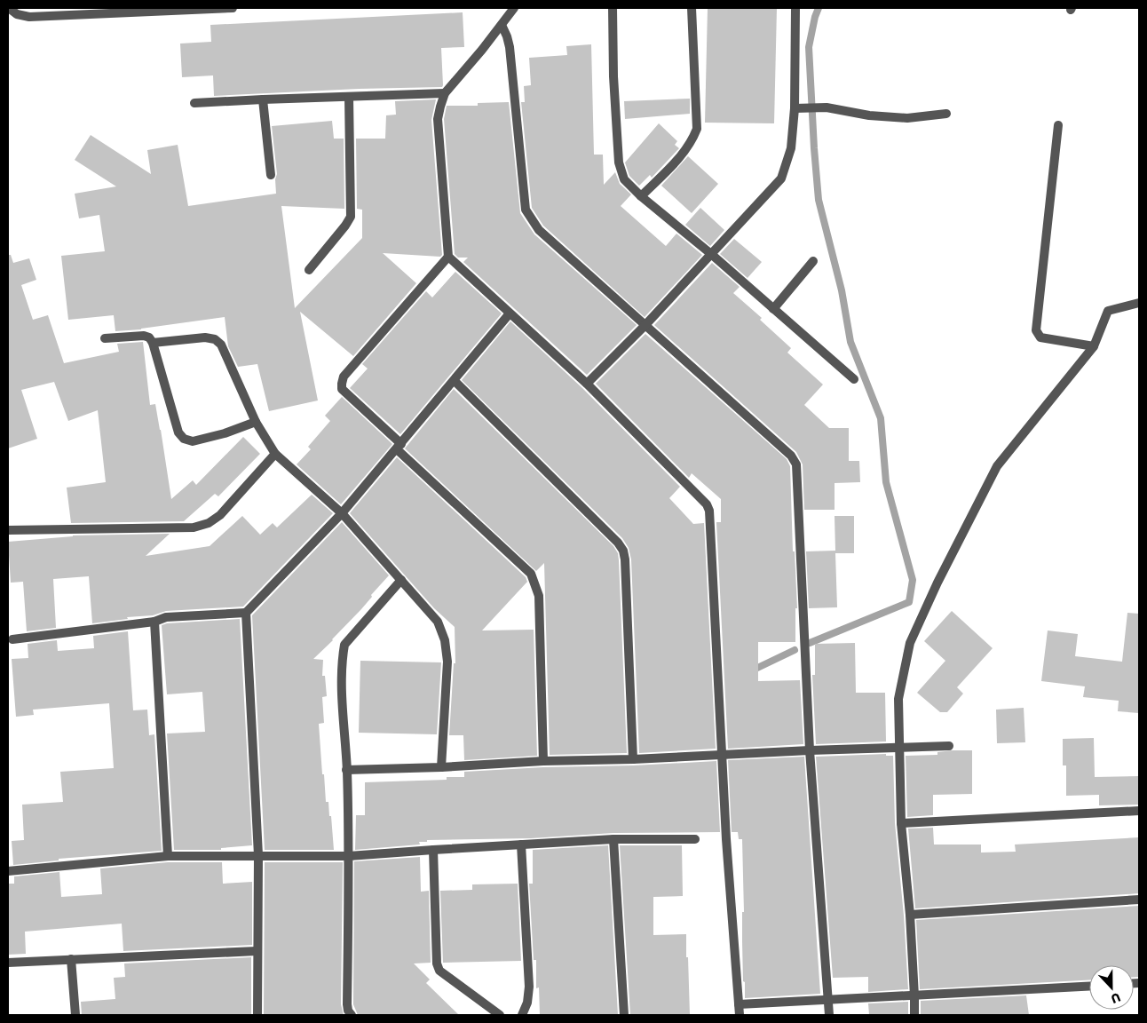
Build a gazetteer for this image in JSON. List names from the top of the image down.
{
  "north": "bottom"
}
